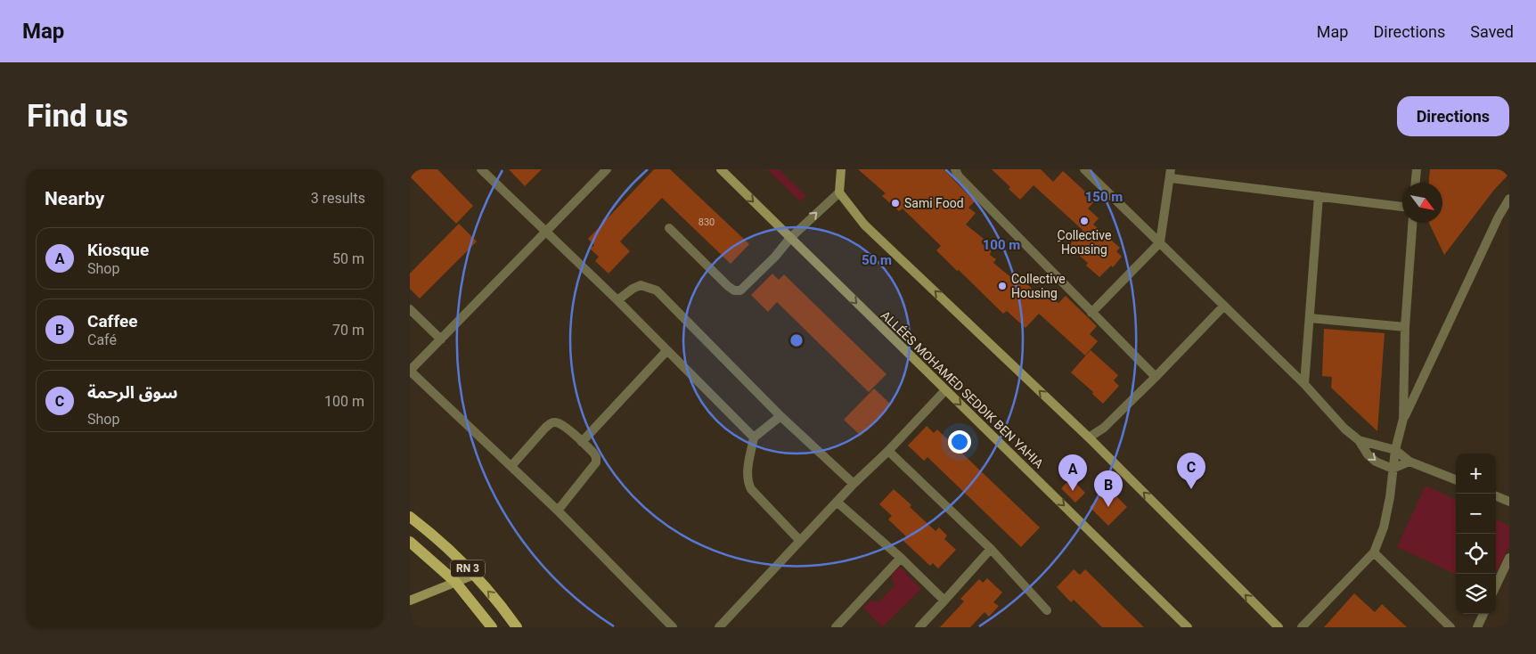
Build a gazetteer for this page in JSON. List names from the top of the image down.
{
  "streets": {
    "main road": ["RN 3"],
    "street": ["ALLÉES MOHAMED SEDDIK BEN YAHIA"]
  },
  "places": ["Sami Food", "ِCollective Housing", "Collective Housing"],
  "house_numbers": ["830"],
  "north": "bottom right",
  "page": {
    "header": "Map",
    "nav": ["Map", "Directions", "Saved"],
    "buttons": "Directions",
    "title": "Find us",
    "heading": ["Nearby", "3 results"],
    "list": [
      {
        "mark": "A",
        "name": "Kiosque",
        "note": "Shop",
        "value": "50 m"
      },
      {
        "mark": "B",
        "name": "Caffee",
        "note": "Café",
        "value": "70 m"
      },
      {
        "mark": "C",
        "name": "سوق الرحمة",
        "note": "Shop",
        "value": "100 m"
      }
    ],
    "pins": ["C", "A", "B"],
    "map_buttons": ["+", "−"]
  },
  "rings": ["150 m", "100 m", "50 m"]
}
